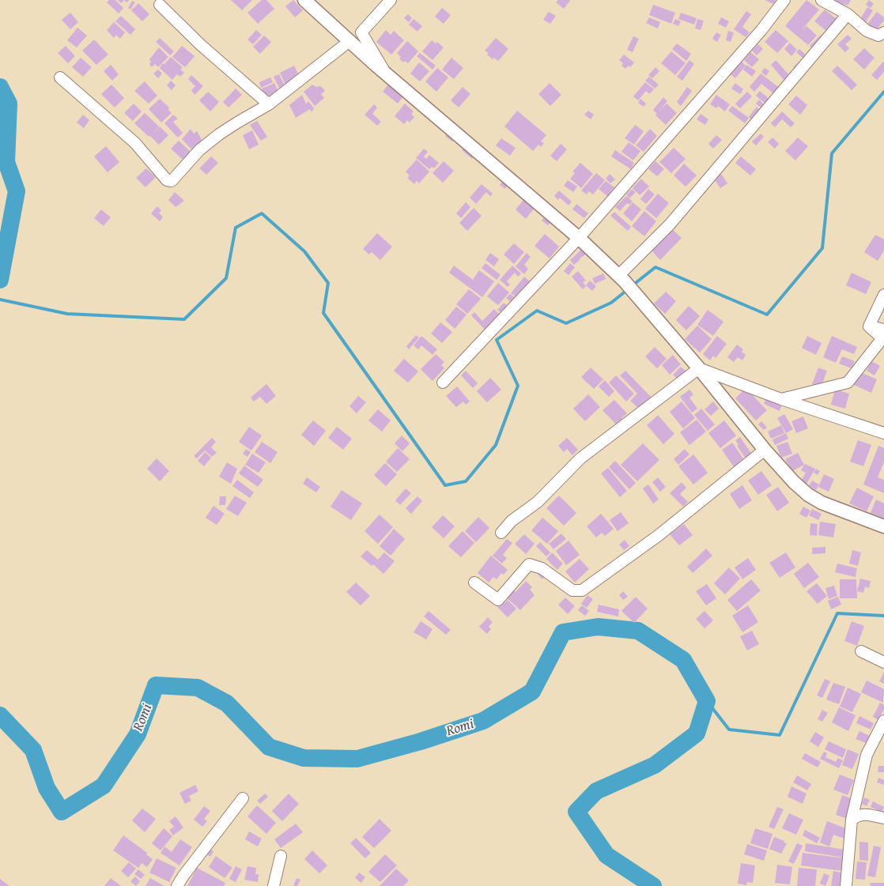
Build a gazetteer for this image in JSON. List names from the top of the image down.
{
  "water": ["Romi"]
}
